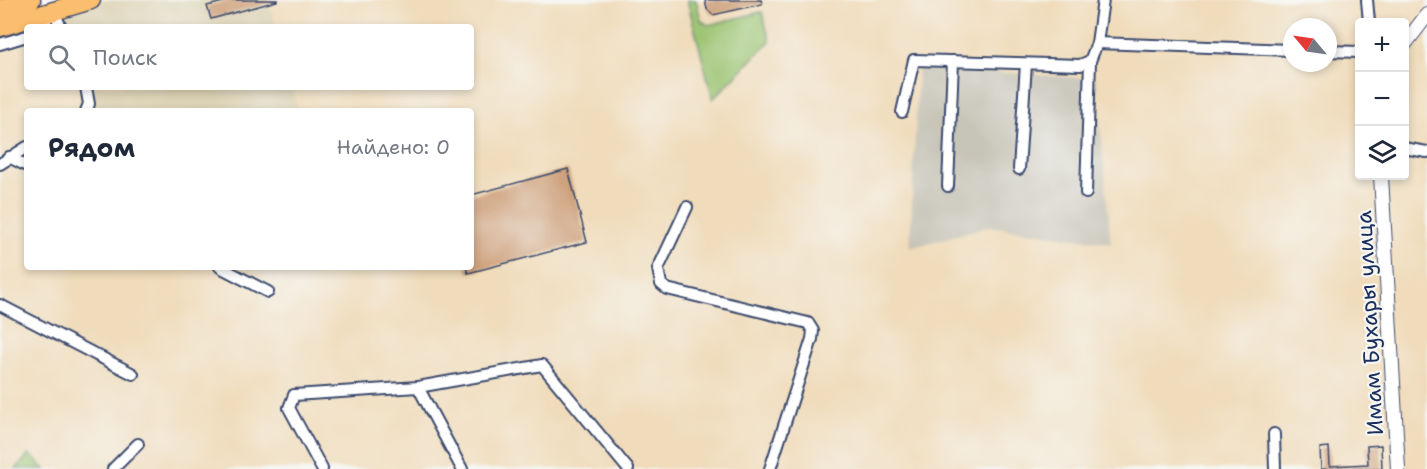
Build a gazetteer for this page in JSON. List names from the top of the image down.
{
  "streets": {
    "street": ["Имам Бухары улица"]
  },
  "north": "top left",
  "page": {
    "map_buttons": ["+", "−"],
    "search": "Поиск",
    "heading": ["Рядом", "Найдено: 0"]
  }
}
